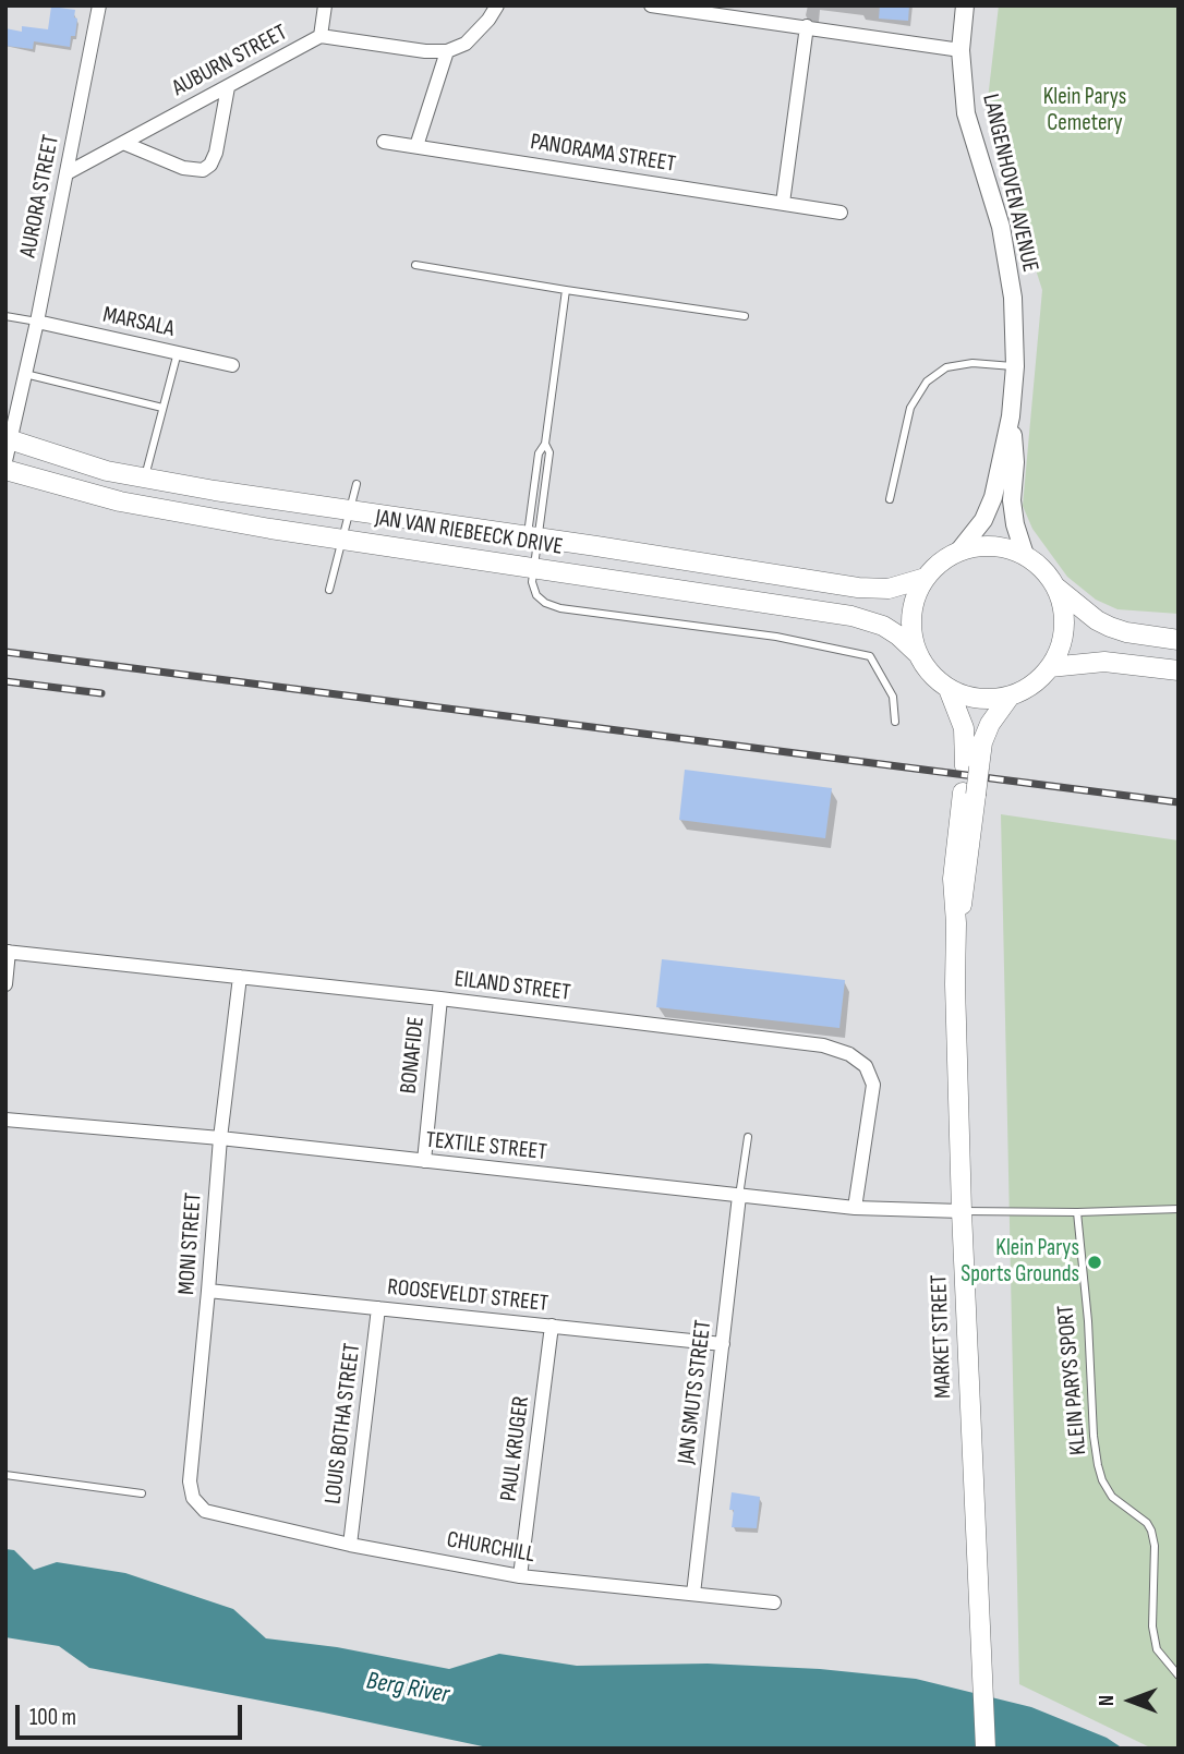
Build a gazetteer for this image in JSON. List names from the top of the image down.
{
  "streets": {
    "main road": ["JAN VAN RIEBEECK DRIVE", "MARKET STREET"],
    "street": [
      "AUBURN STREET",
      "PANORAMA STREET",
      "LANGENHOVEN AVENUE",
      "AURORA STREET",
      "MARSALA",
      "EILAND STREET",
      "BONAFIDE",
      "TEXTILE STREET",
      "MONI STREET",
      "ROOSEVELDT STREET",
      "JAN SMUTS STREET",
      "LOUIS BOTHA STREET",
      "PAUL KRUGER",
      "CHURCHILL"
    ],
    "lane": ["KLEIN PARYS SPORT"]
  },
  "crossings": [
    ["AUBURN STREET", "AURORA STREET"],
    ["LANGENHOVEN AVENUE", "JAN VAN RIEBEECK DRIVE"],
    ["LANGENHOVEN AVENUE", "MARKET STREET"],
    ["AURORA STREET", "MARSALA"],
    ["AURORA STREET", "JAN VAN RIEBEECK DRIVE"],
    ["JAN VAN RIEBEECK DRIVE", "MARKET STREET"],
    ["EILAND STREET", "BONAFIDE"],
    ["EILAND STREET", "TEXTILE STREET"],
    ["EILAND STREET", "MONI STREET"],
    ["BONAFIDE", "TEXTILE STREET"],
    ["TEXTILE STREET", "MONI STREET"],
    ["TEXTILE STREET", "MARKET STREET"],
    ["TEXTILE STREET", "JAN SMUTS STREET"],
    ["MONI STREET", "ROOSEVELDT STREET"],
    ["MONI STREET", "CHURCHILL"],
    ["ROOSEVELDT STREET", "JAN SMUTS STREET"],
    ["ROOSEVELDT STREET", "LOUIS BOTHA STREET"],
    ["ROOSEVELDT STREET", "PAUL KRUGER"],
    ["JAN SMUTS STREET", "CHURCHILL"],
    ["LOUIS BOTHA STREET", "CHURCHILL"],
    ["PAUL KRUGER", "CHURCHILL"]
  ],
  "water": ["Berg River"],
  "parks": ["Klein Parys Cemetery"],
  "places": ["Klein Parys Sports Grounds"],
  "scale_bar": "100 m",
  "north": "left"
}
